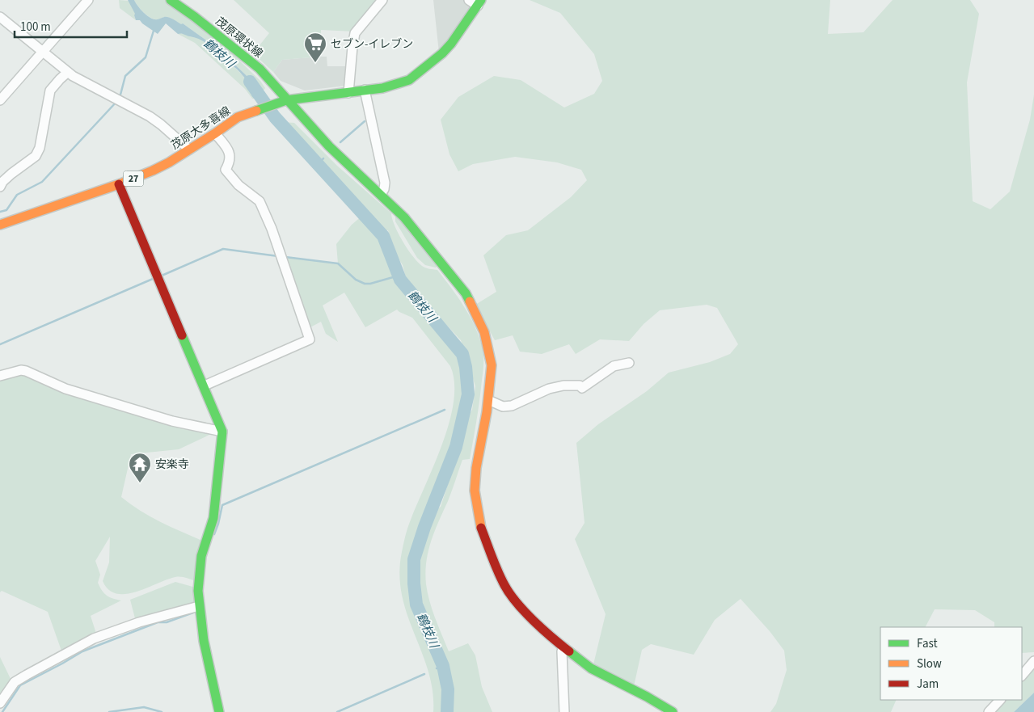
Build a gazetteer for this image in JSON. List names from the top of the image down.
{
  "streets": {
    "main road": ["茂原環状線", "茂原大多喜線", "27"]
  },
  "crossings": [
    ["茂原環状線", "茂原大多喜線"]
  ],
  "water": ["鶴枝川"],
  "places": {
    "supermarket": ["セブン-イレブン"],
    "temple": ["安楽寺"]
  },
  "legend": ["Fast", "Slow", "Jam"],
  "scale_bar": "100 m"
}
